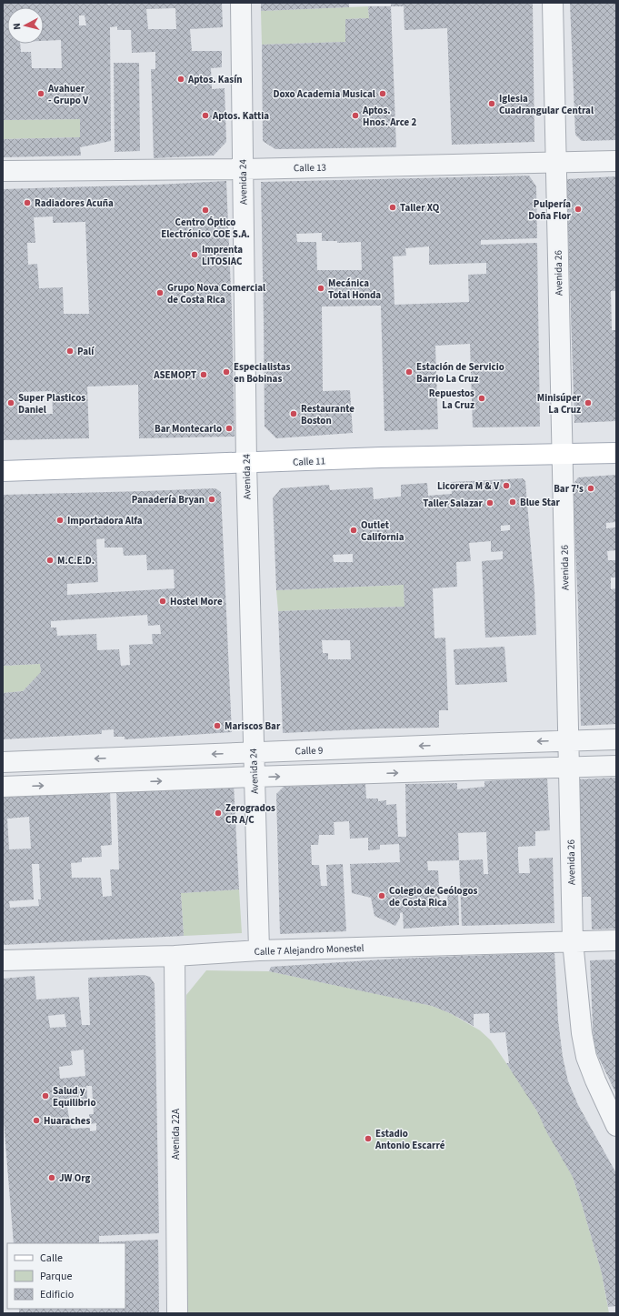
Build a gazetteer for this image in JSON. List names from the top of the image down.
{
  "streets": {
    "main road": ["Calle 11"],
    "street": [
      "Calle 13",
      "Avenida 24",
      "Avenida 26",
      "Calle 9",
      "Calle 7 Alejandro Monestel",
      "Avenida 22A"
    ]
  },
  "crossings": [
    ["Calle 13", "Avenida 24"],
    ["Calle 13", "Avenida 26"],
    ["Avenida 24", "Calle 11"],
    ["Avenida 24", "Calle 9"],
    ["Avenida 24", "Calle 7 Alejandro Monestel"],
    ["Avenida 26", "Calle 11"],
    ["Avenida 26", "Calle 9"],
    ["Avenida 26", "Calle 7 Alejandro Monestel"],
    ["Calle 7 Alejandro Monestel", "Avenida 22A"]
  ],
  "places": [
    "Aptos. Kasín",
    "Avahuer - Grupo V",
    "Doxo Academia Musical",
    "Iglesia Cuadrangular Central",
    "Aptos. Kattia",
    "Aptos. Hnos. Arce 2",
    "Radiadores Acuña",
    "Taller XQ",
    "Pulpería Doña Flor",
    "Centro Óptico Electrónico COE S.A.",
    "Imprenta LITOSIAC",
    "Mecánica Total Honda",
    "Grupo Nova Comercial de Costa Rica",
    "Palí",
    "Especialistas en Bobinas",
    "Estación de Servicio Barrio La Cruz",
    "ASEMOPT",
    "Repuestos La Cruz",
    "Super Plasticos Daniel",
    "Minisúper La Cruz",
    "Restaurante Boston",
    "Bar Montecarlo",
    "Licorera M & V",
    "Bar 7's",
    "Panadería Bryan",
    "Blue Star",
    "Taller Salazar",
    "Importadora Alfa",
    "Outlet California",
    "M.C.E.D.",
    "Hostel More",
    "Mariscos Bar",
    "Zerogrados CR A/C",
    "Colegio de Geólogos de Costa Rica",
    "Salud y Equilibrio",
    "Huaraches",
    "Estadio Antonio Escarré",
    "JW Org"
  ],
  "legend": ["Calle", "Parque", "Edificio"],
  "north": "left"
}
